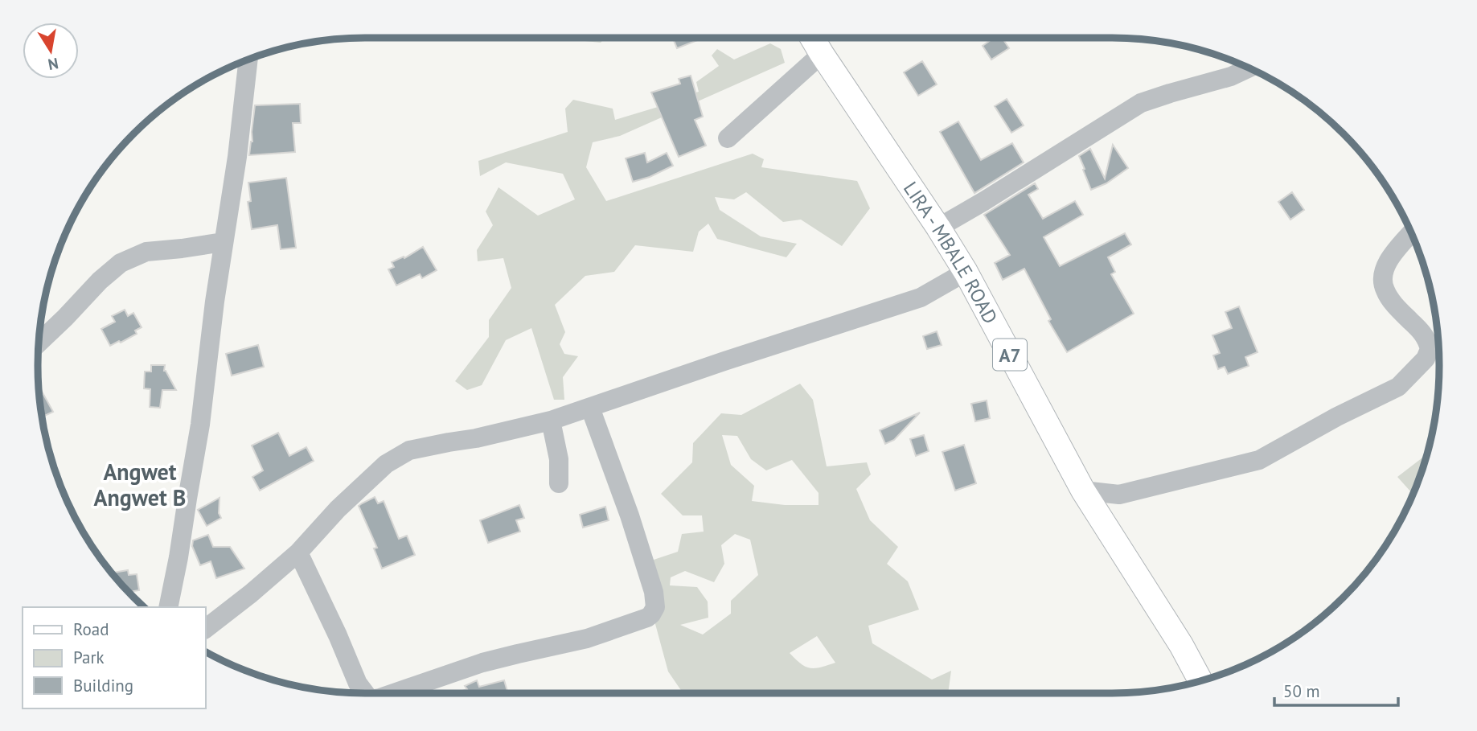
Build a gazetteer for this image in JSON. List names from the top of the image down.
{
  "streets": {
    "main road": ["LIRA - MBALE ROAD", "A7"]
  },
  "districts": ["Angwet Angwet B"],
  "legend": ["Road", "Park", "Building"],
  "scale_bar": "50 m",
  "north": "bottom"
}
